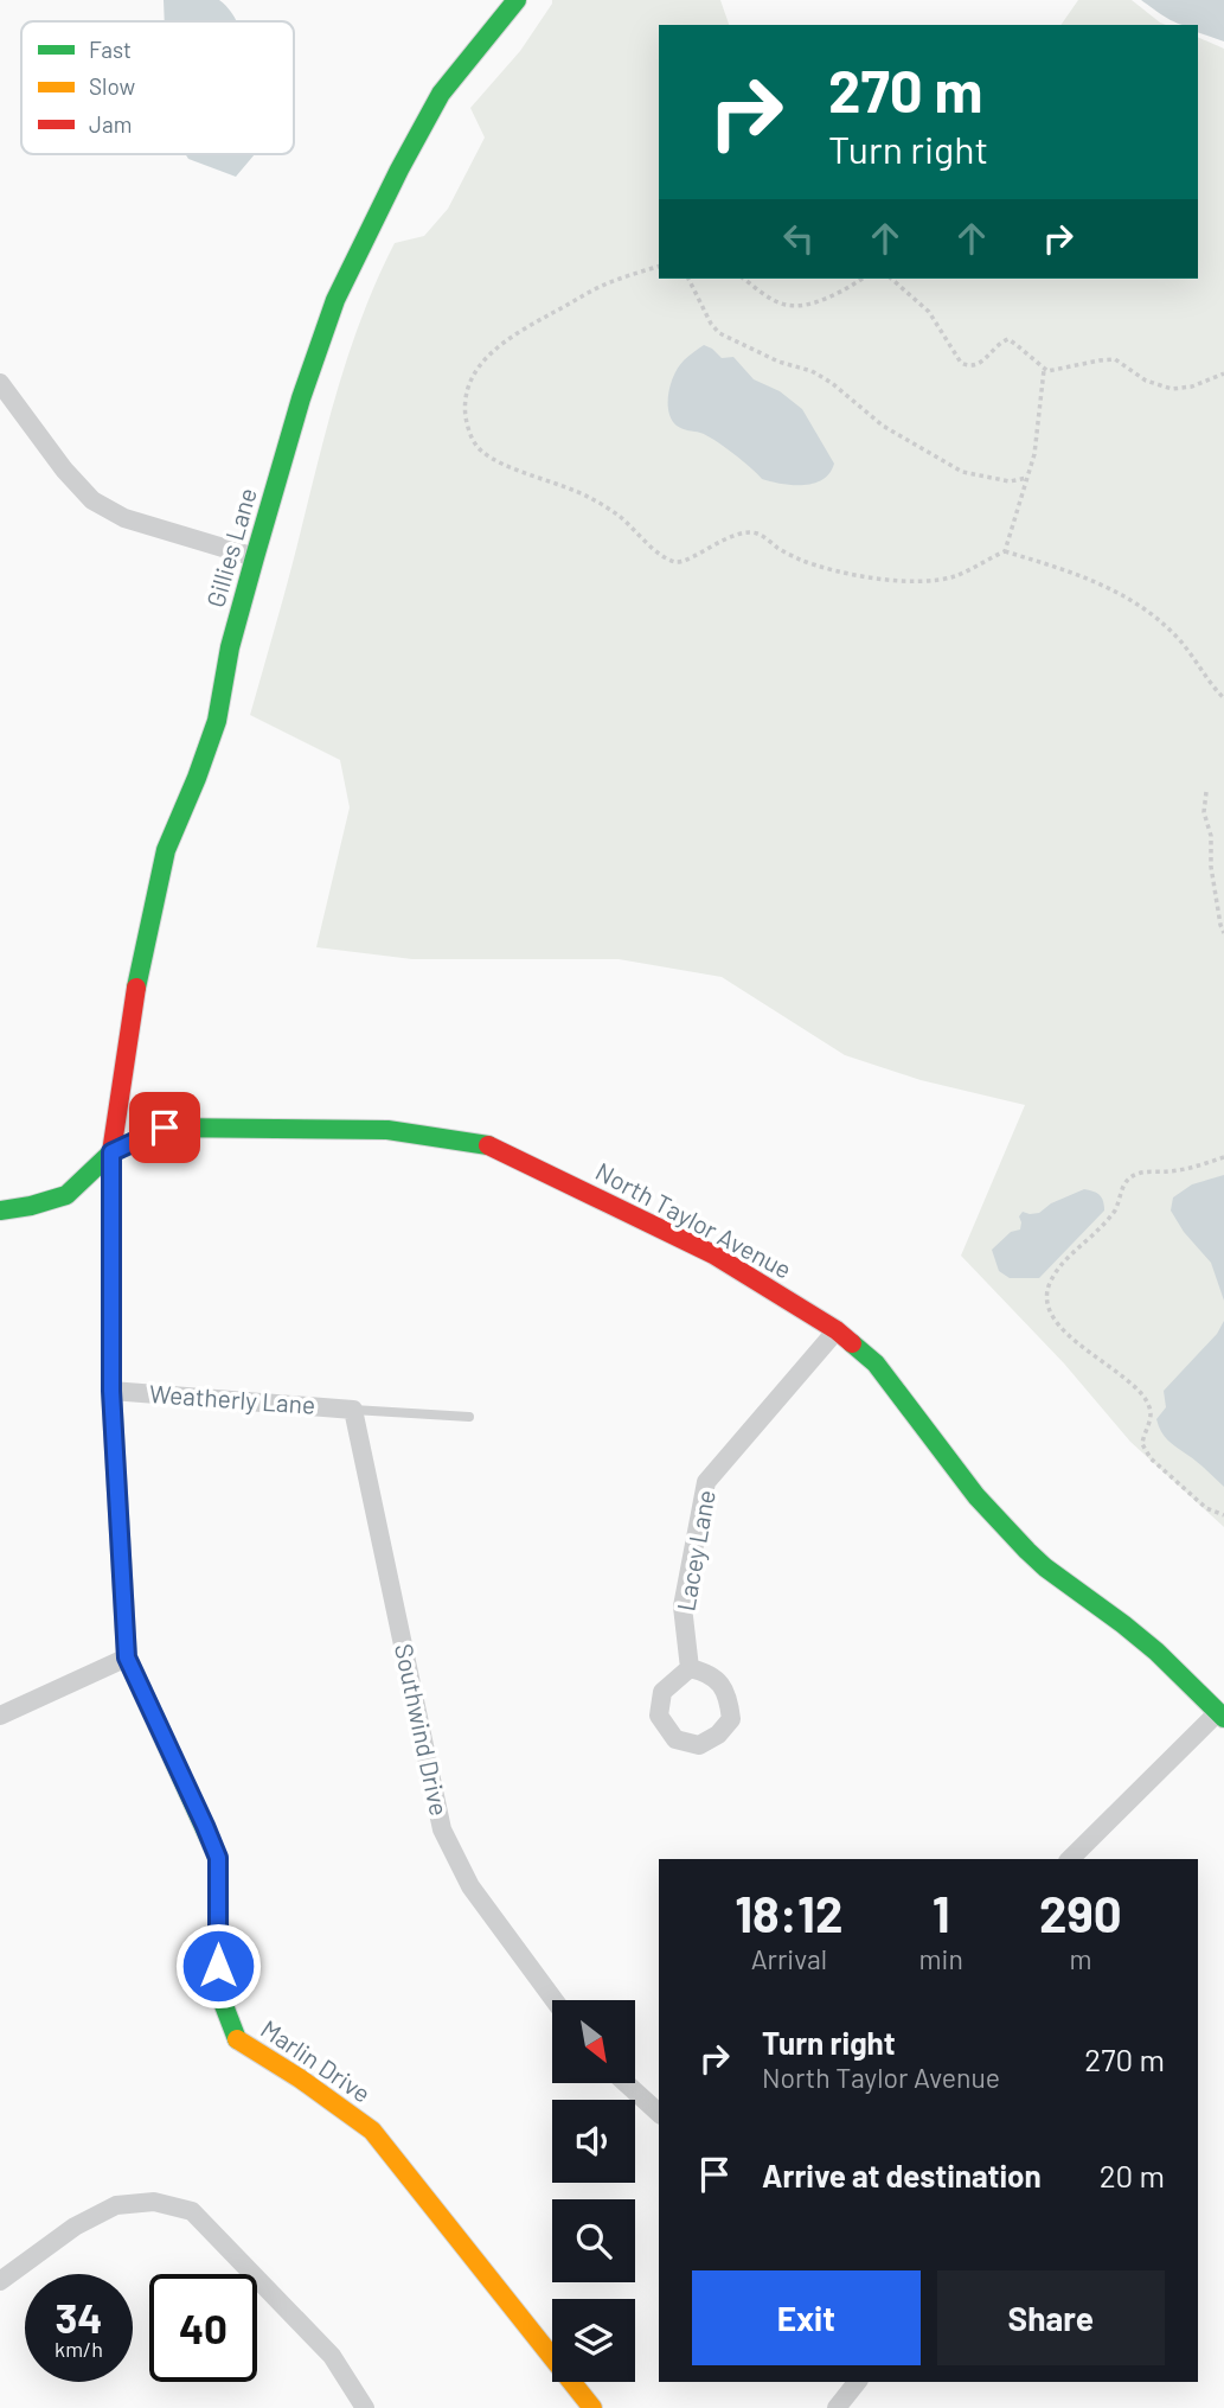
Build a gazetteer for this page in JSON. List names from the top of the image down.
{
  "streets": {
    "street": [
      "Gillies Lane",
      "North Taylor Avenue",
      "Weatherly Lane",
      "Lacey Lane",
      "Southwind Drive",
      "Marlin Drive"
    ]
  },
  "crossings": [
    ["Gillies Lane", "North Taylor Avenue"],
    ["Gillies Lane", "Marlin Drive"],
    ["North Taylor Avenue", "Lacey Lane"],
    ["North Taylor Avenue", "Marlin Drive"],
    ["Weatherly Lane", "Southwind Drive"],
    ["Weatherly Lane", "Marlin Drive"]
  ],
  "legend": ["Fast", "Slow", "Jam"],
  "north": "bottom right",
  "page": {
    "turn": ["270 m", "Turn right"],
    "eta": [
      "18:12",
      "Arrival",
      "1",
      "min",
      "290",
      "m"
    ],
    "list": [
      {
        "name": "Turn right",
        "note": "North Taylor Avenue",
        "value": "270 m"
      },
      {
        "name": "Arrive at destination",
        "value": "20 m"
      }
    ],
    "buttons": ["Exit", "Share"],
    "speed": "34 km/h",
    "limit": "40"
  }
}
